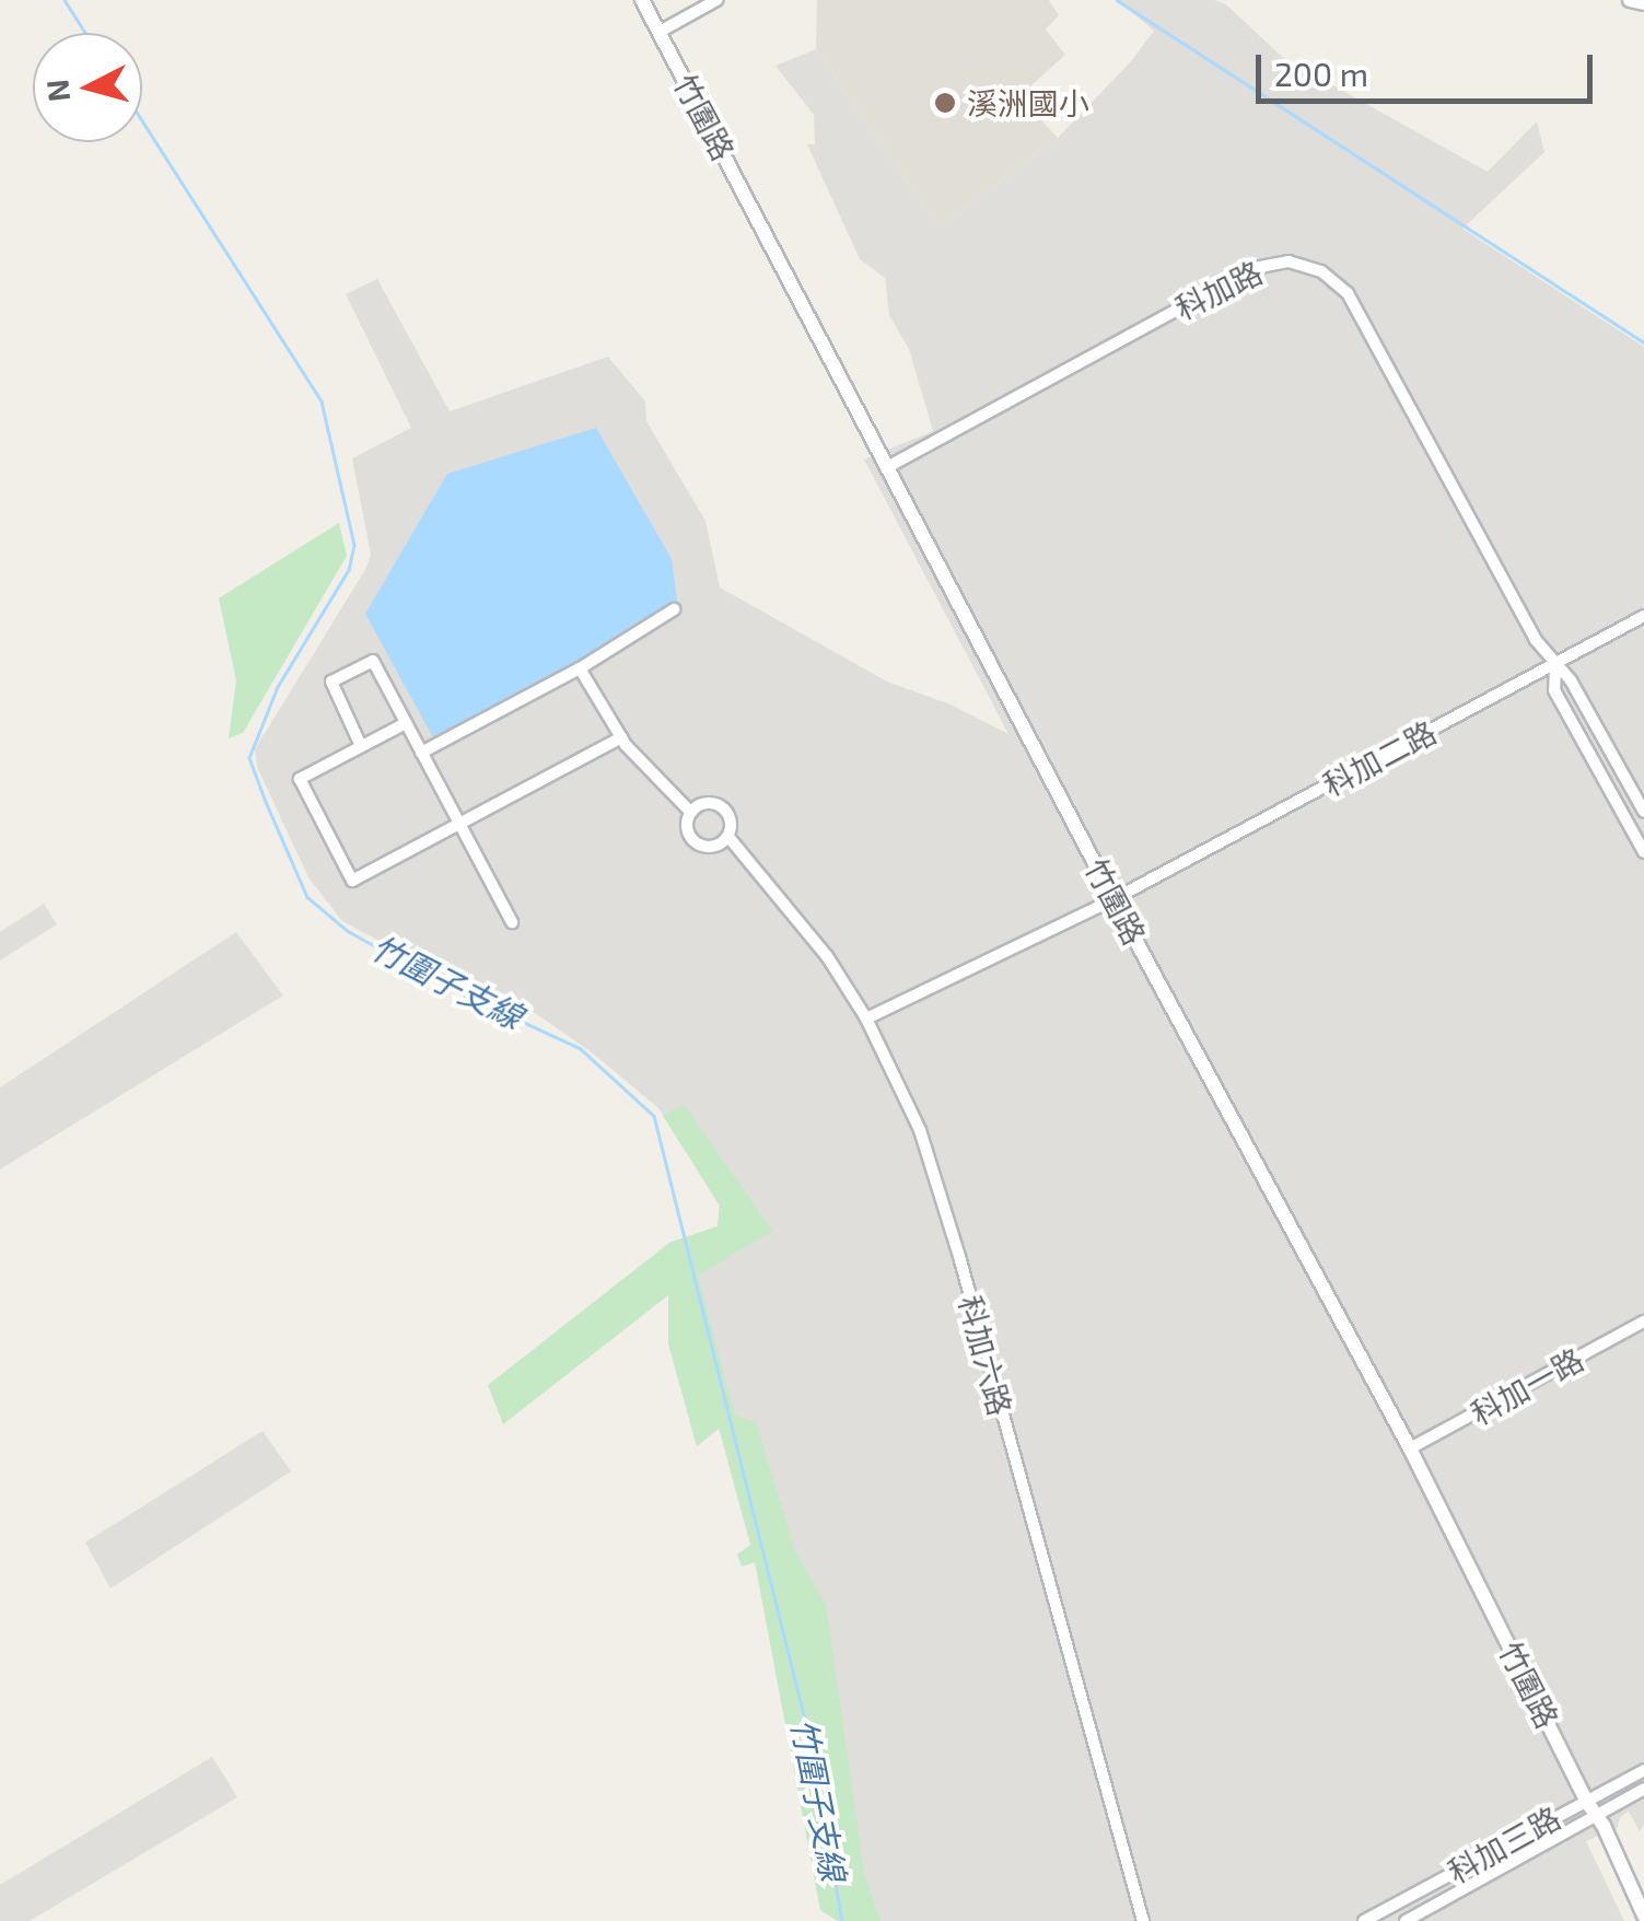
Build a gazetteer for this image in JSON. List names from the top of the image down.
{
  "streets": {
    "street": [
      "竹圍路",
      "科加路",
      "科加二路",
      "科加六路",
      "科加一路",
      "科加三路"
    ]
  },
  "crossings": [
    ["竹圍路", "科加路"],
    ["竹圍路", "科加二路"],
    ["竹圍路", "科加一路"],
    ["竹圍路", "科加三路"],
    ["科加路", "科加二路"],
    ["科加二路", "科加六路"]
  ],
  "water": ["竹圍子支線"],
  "places": ["溪洲國小"],
  "scale_bar": "200 m",
  "north": "left"
}
